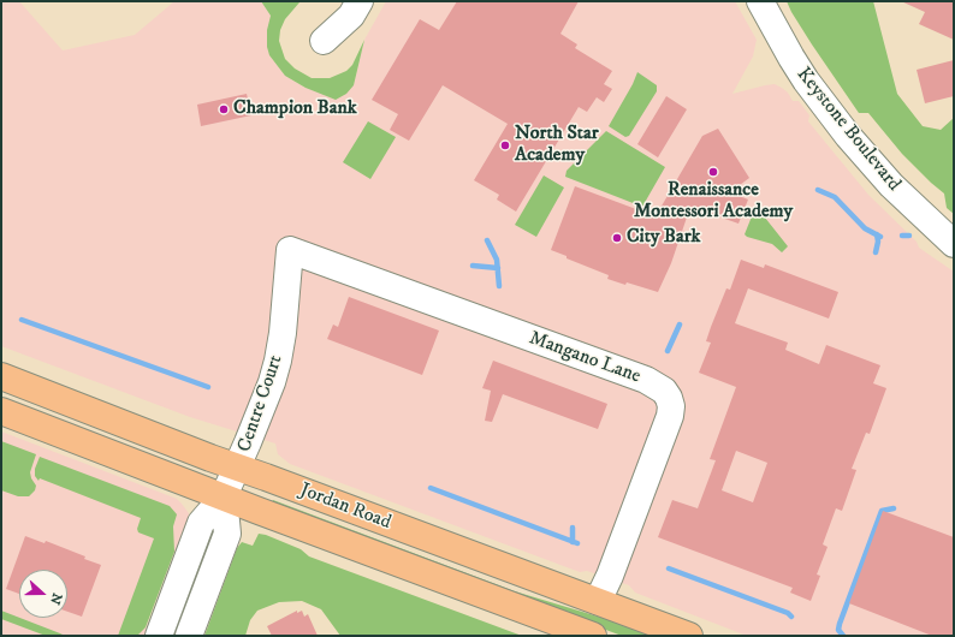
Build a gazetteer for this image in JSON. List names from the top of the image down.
{
  "streets": {
    "main road": ["Jordan Road"],
    "street": ["Keystone Boulevard", "Mangano Lane", "Centre Court"]
  },
  "crossings": [
    ["Mangano Lane", "Centre Court"],
    ["Mangano Lane", "Jordan Road"],
    ["Centre Court", "Jordan Road"]
  ],
  "places": [
    "Champion Bank",
    "North Star Academy",
    "Renaissance Montessori Academy",
    "City Bark"
  ],
  "north": "right"
}
